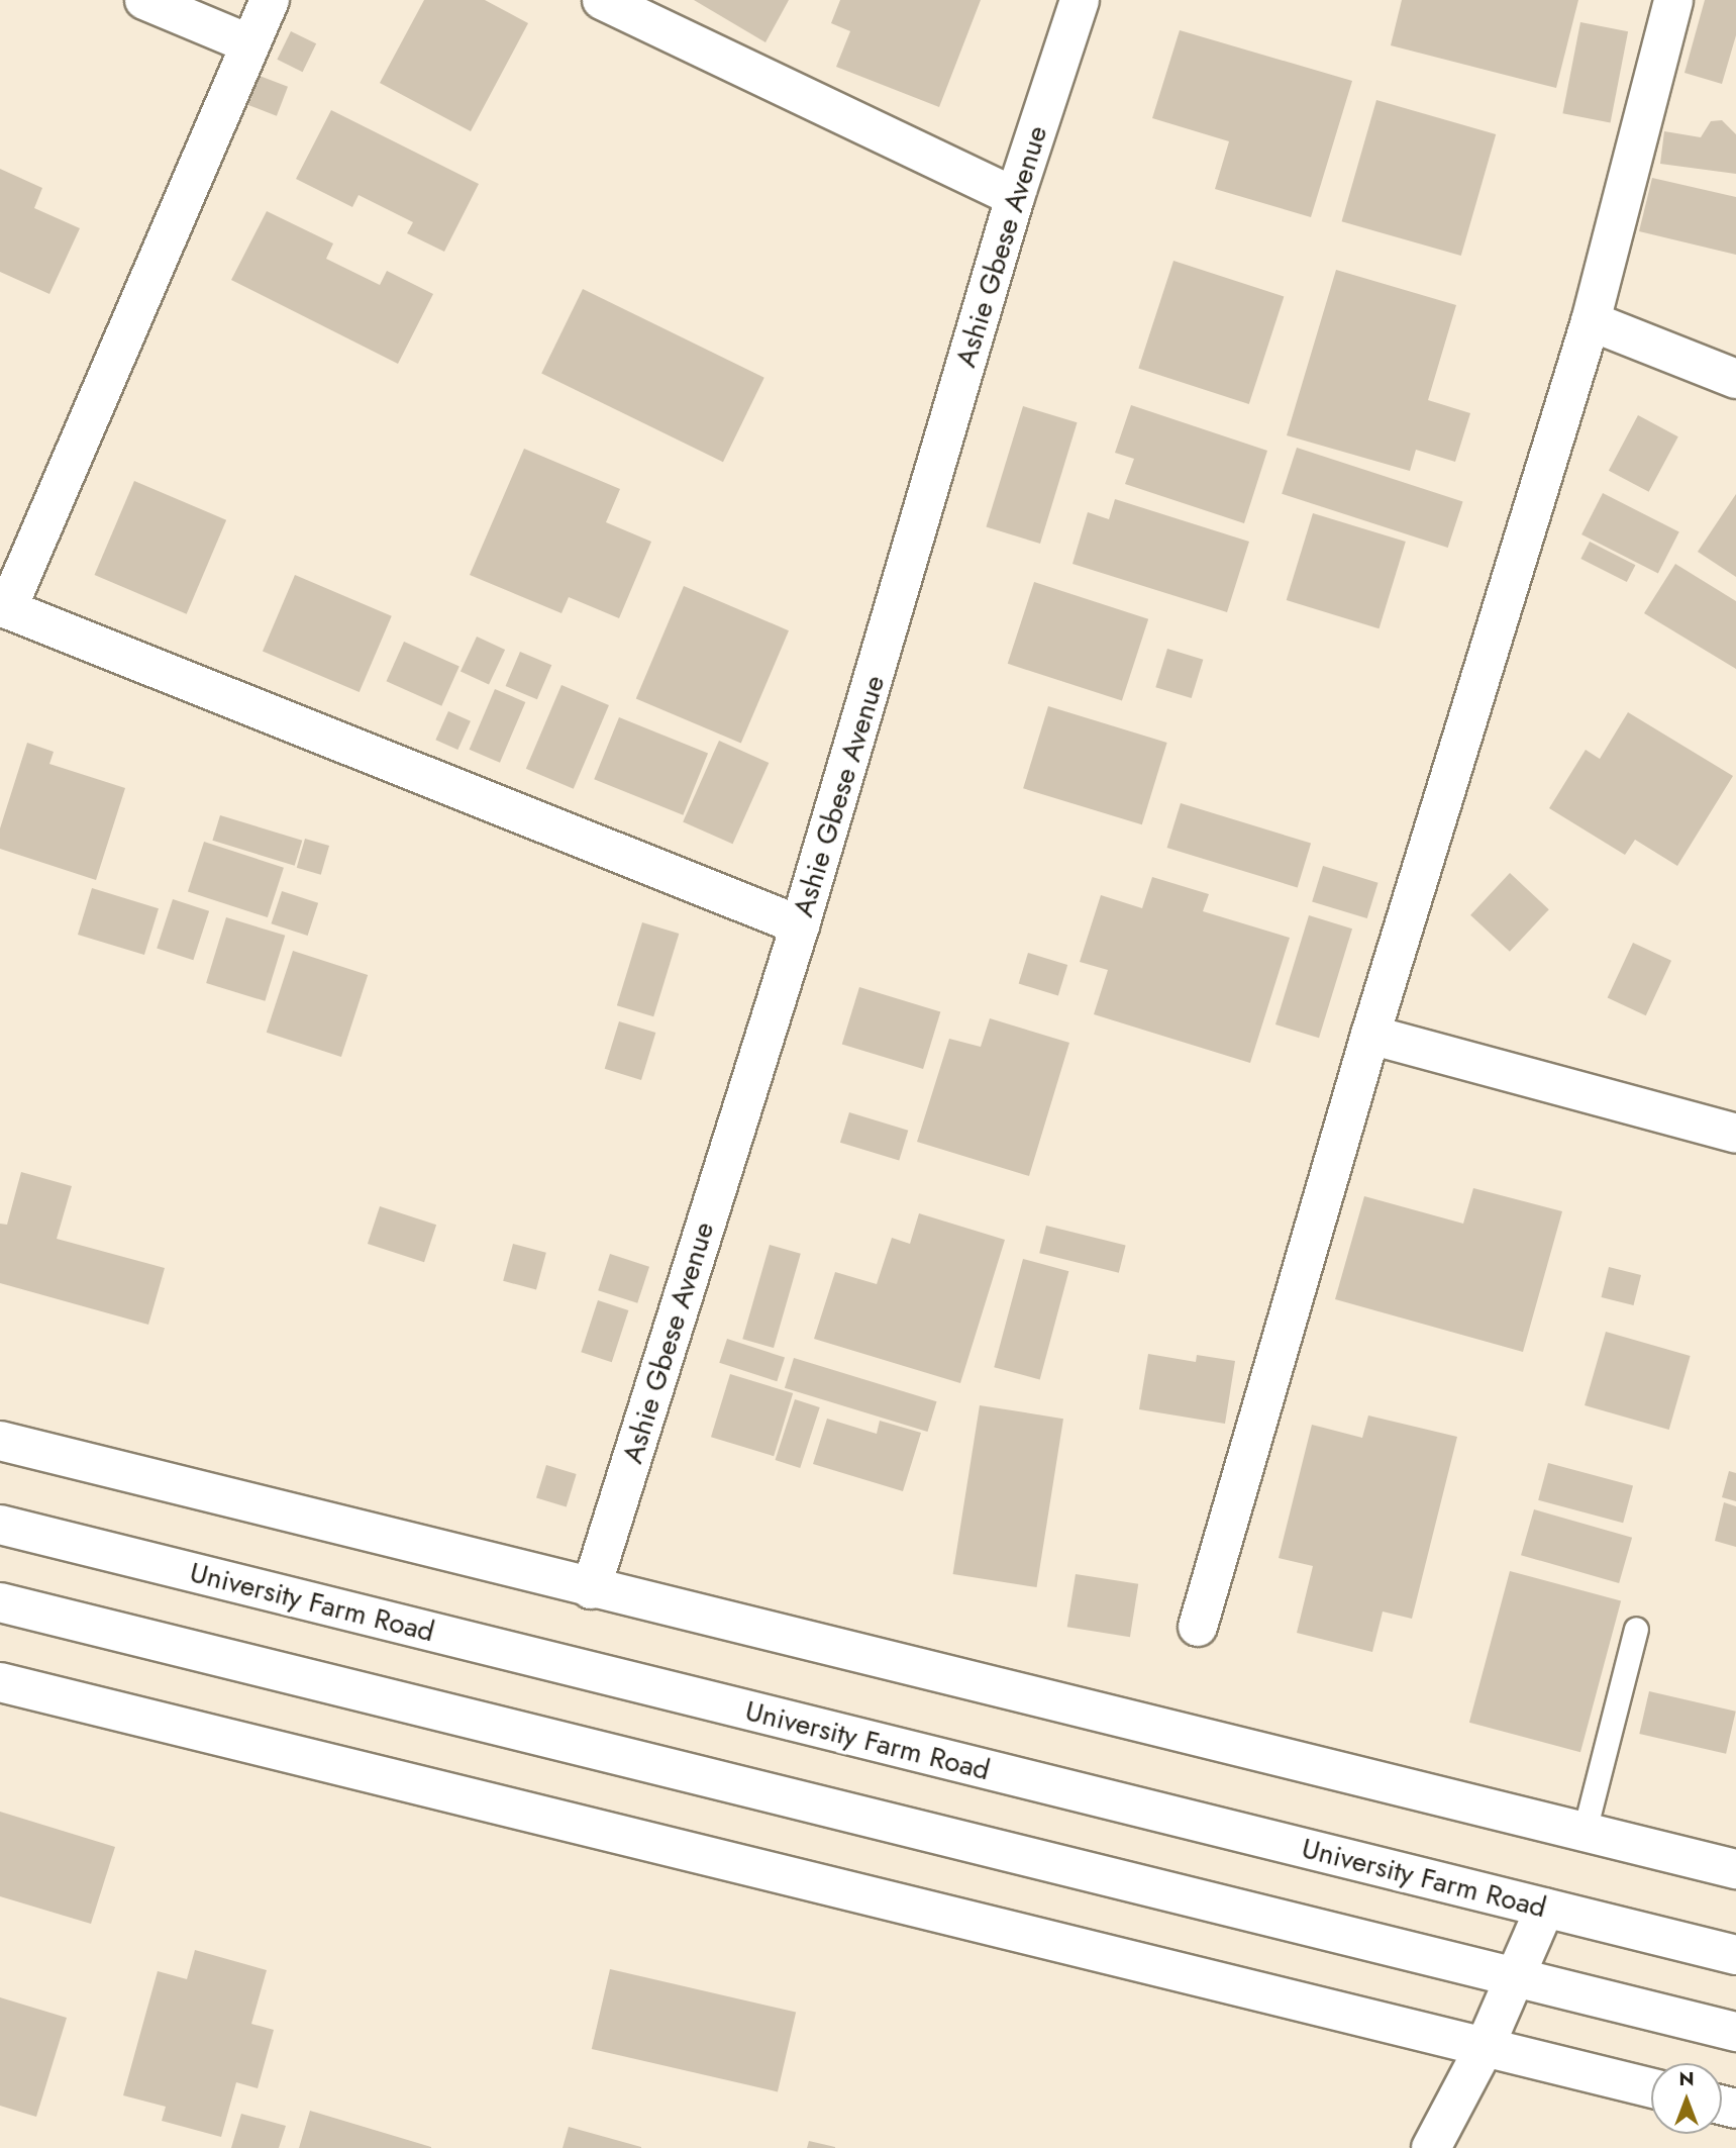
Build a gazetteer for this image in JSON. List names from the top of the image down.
{
  "streets": {
    "street": ["Ashie Gbese Avenue", "University Farm Road"]
  },
  "north": "top"
}
